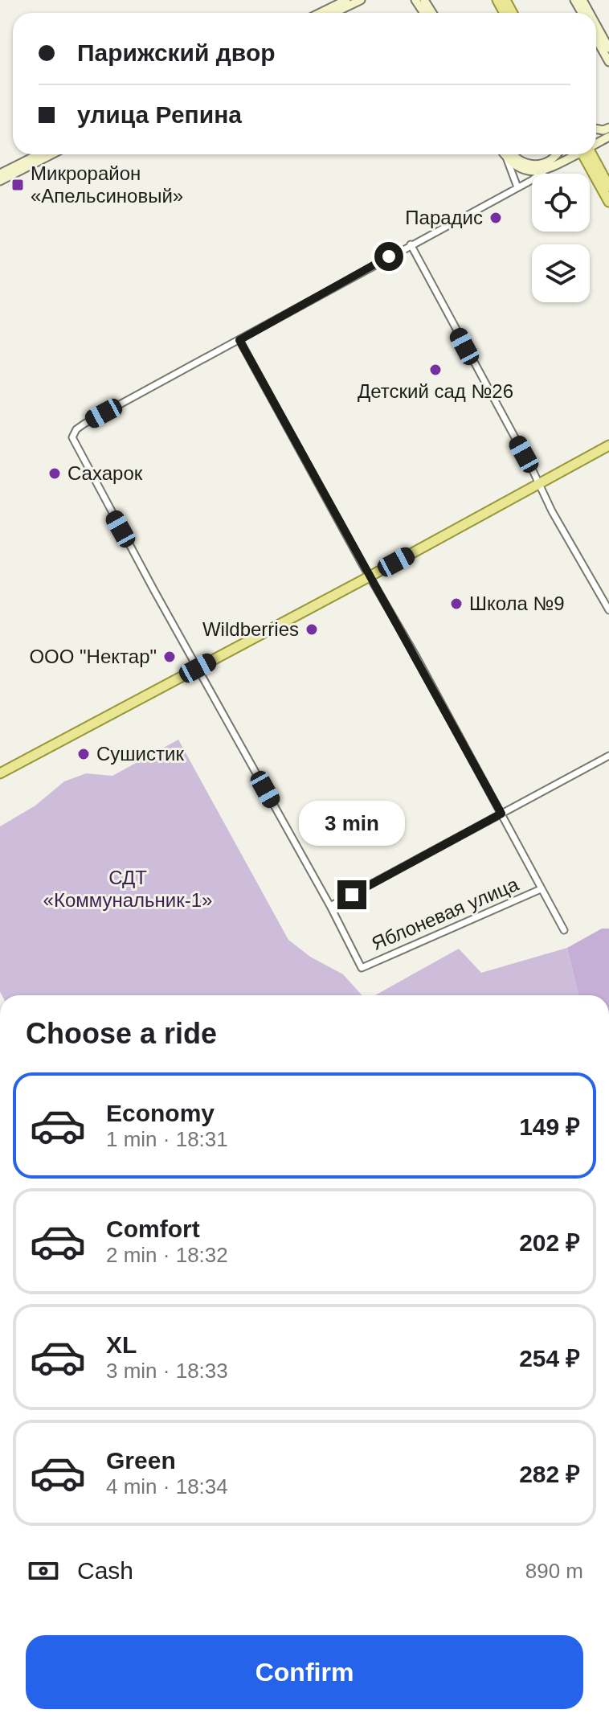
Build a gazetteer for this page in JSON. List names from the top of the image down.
{
  "streets": {
    "street": ["Яблоневая улица"]
  },
  "parks": ["СДТ «Коммунальник-1»"],
  "places": {
    "transit": ["Микрорайон «Апельсиновый»"],
    "other": [
      "Парадис",
      "Детский сад №26",
      "Сахарок",
      "Школа №9",
      "Wildberries",
      "ООО \"Нектар\"",
      "Сушистик"
    ]
  },
  "page": {
    "banner": ["Парижский двор", "улица Репина"],
    "bubble": "3 min",
    "heading": "Choose a ride",
    "list": [
      {
        "name": "Economy",
        "note": "1 min · 18:31",
        "value": "149 ₽"
      },
      {
        "name": "Comfort",
        "note": "2 min · 18:32",
        "value": "202 ₽"
      },
      {
        "name": "XL",
        "note": "3 min · 18:33",
        "value": "254 ₽"
      },
      {
        "name": "Green",
        "note": "4 min · 18:34",
        "value": "282 ₽"
      }
    ],
    "pay": ["Cash", "890 m"],
    "buttons": "Confirm"
  }
}
